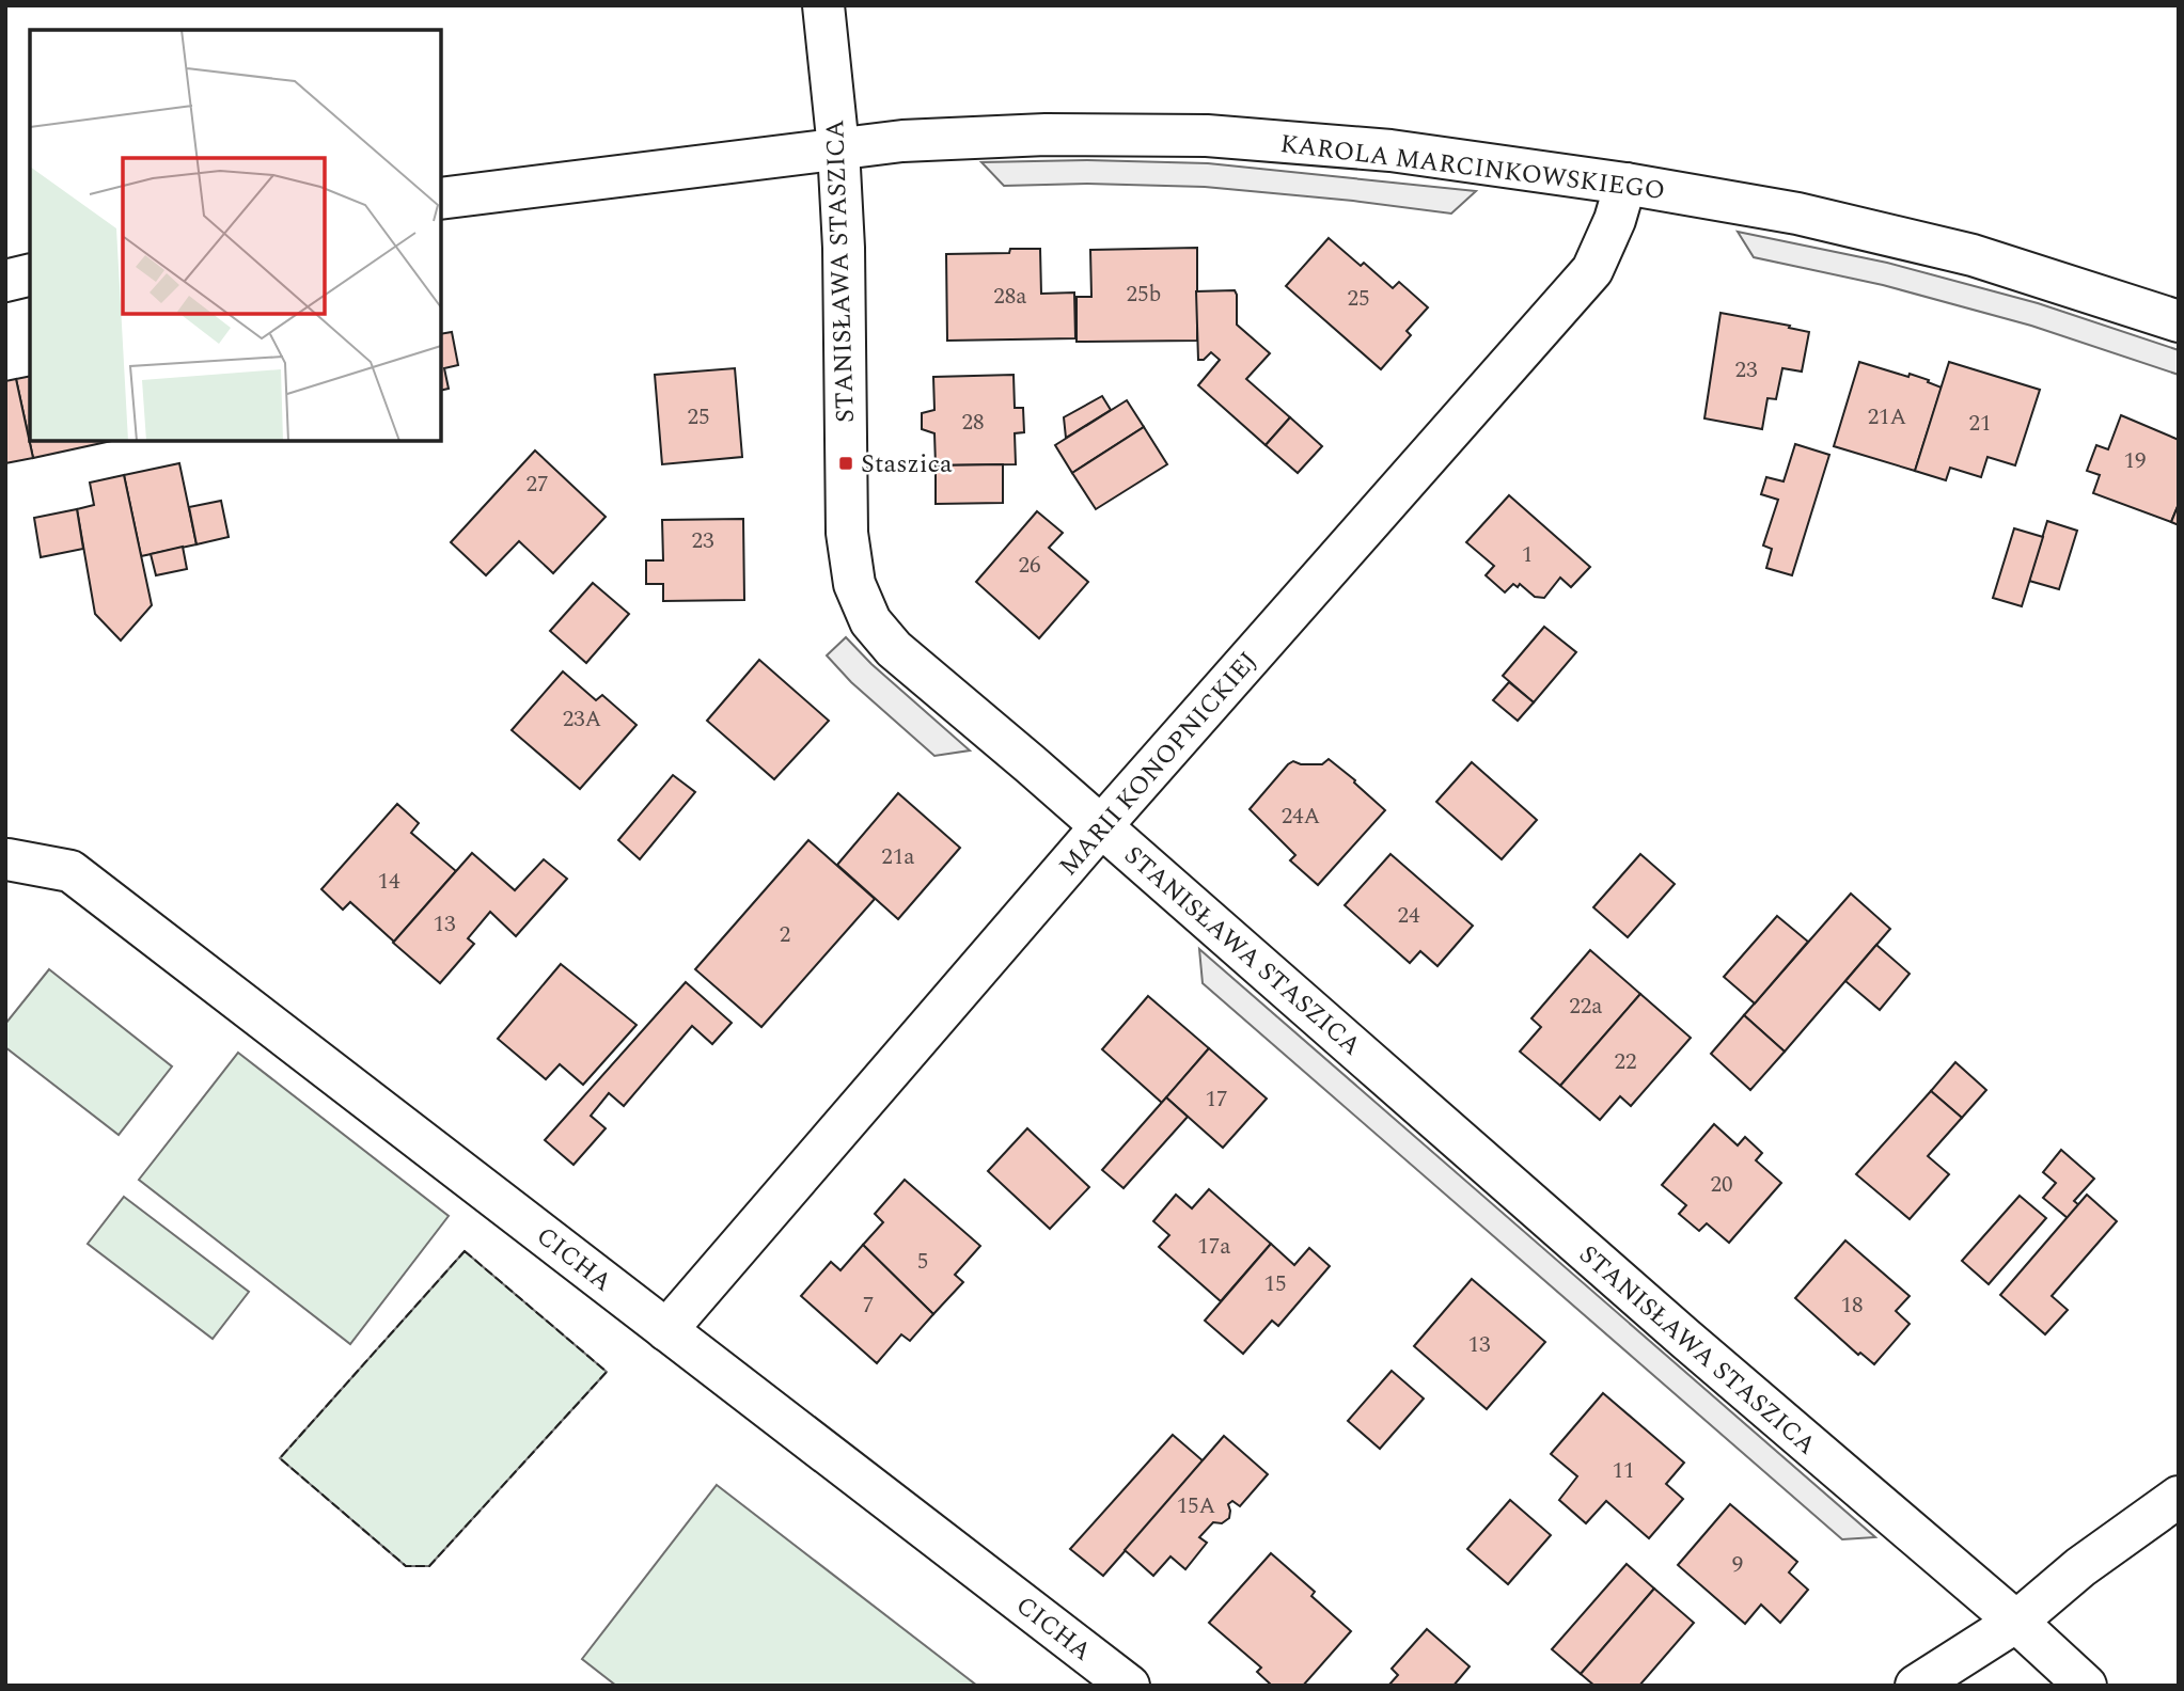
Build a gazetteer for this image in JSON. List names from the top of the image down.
{
  "streets": {
    "street": [
      "KAROLA MARCINKOWSKIEGO",
      "STANISŁAWA STASZICA",
      "MARII KONOPNICKIEJ",
      "CICHA"
    ]
  },
  "crossings": [
    ["KAROLA MARCINKOWSKIEGO", "STANISŁAWA STASZICA"],
    ["KAROLA MARCINKOWSKIEGO", "MARII KONOPNICKIEJ"],
    ["STANISŁAWA STASZICA", "MARII KONOPNICKIEJ"],
    ["MARII KONOPNICKIEJ", "CICHA"]
  ],
  "places": {
    "transit": ["Staszica"]
  },
  "house_numbers": [
    "25b",
    "28a",
    "25",
    "23",
    "25",
    "21A",
    "28",
    "21",
    "19",
    "27",
    "23",
    "1",
    "26",
    "23A",
    "24A",
    "21a",
    "14",
    "24",
    "13",
    "2",
    "22a",
    "22",
    "17",
    "20",
    "17a",
    "5",
    "15",
    "7",
    "18",
    "13",
    "11",
    "15A",
    "9"
  ]
}
